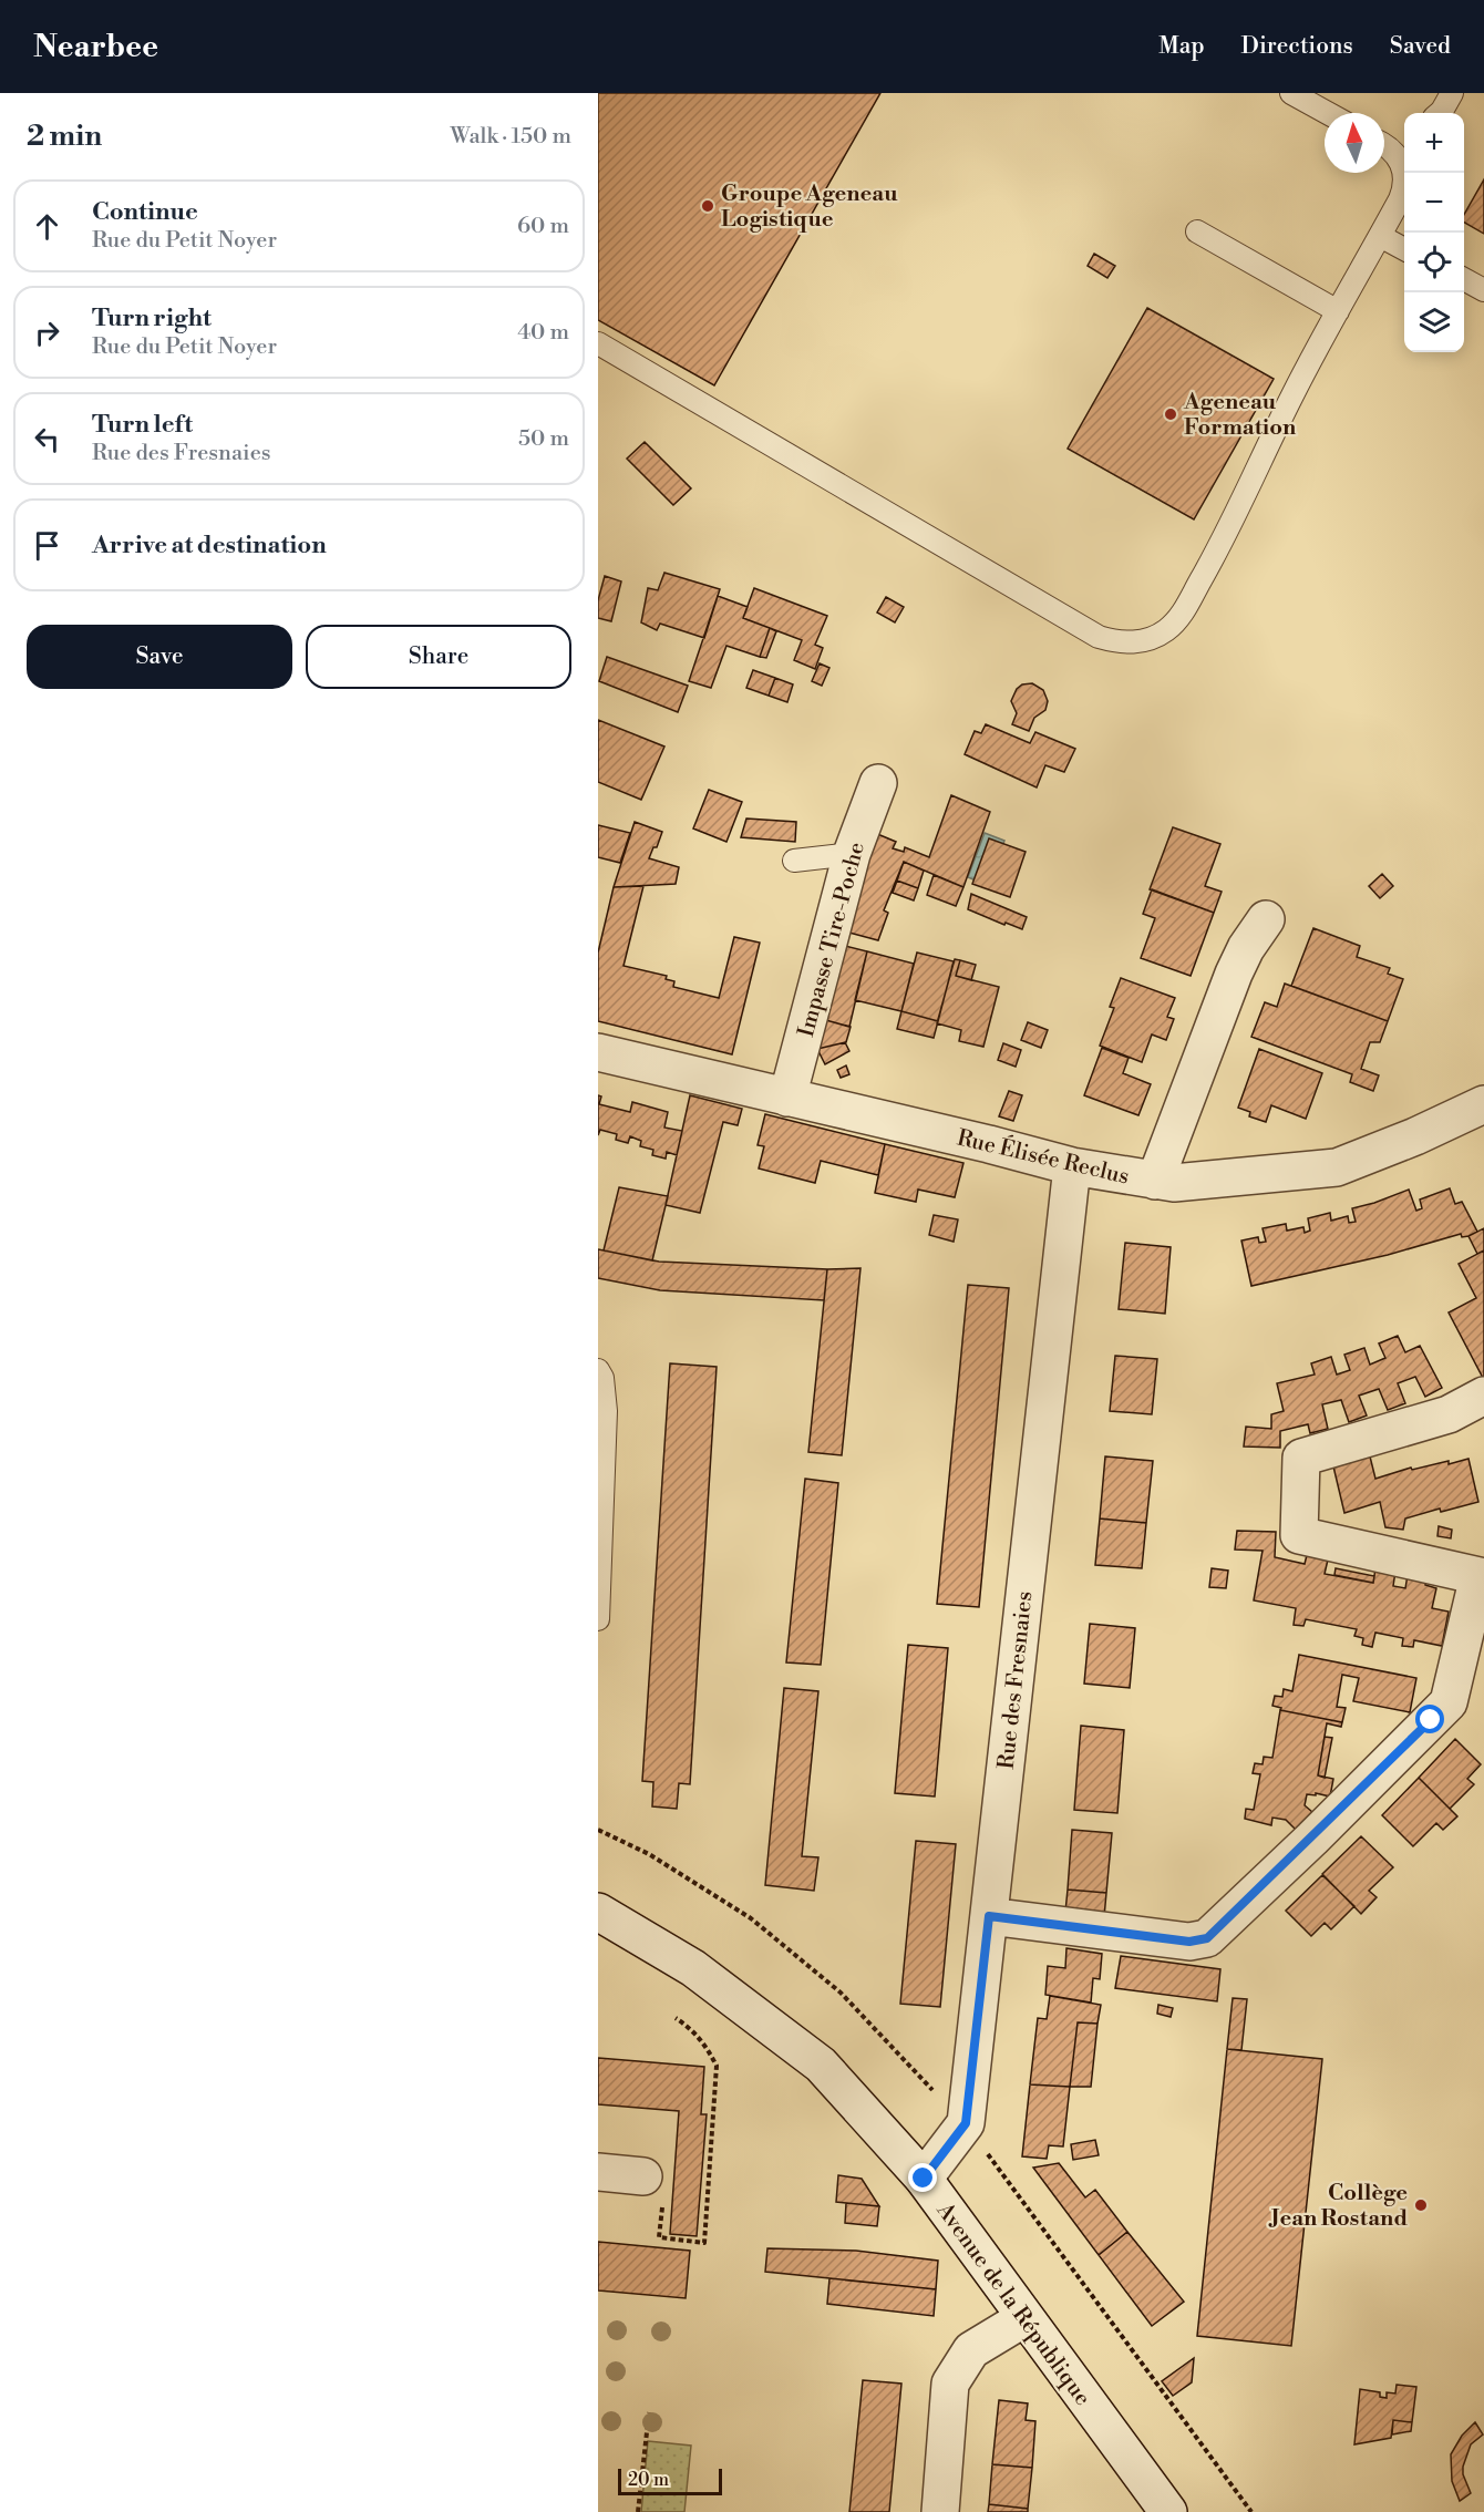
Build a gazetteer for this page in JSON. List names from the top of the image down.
{
  "streets": {
    "street": [
      "Impasse Tire-Poche",
      "Rue Élisée Reclus",
      "Rue des Fresnaies",
      "Avenue de la République"
    ]
  },
  "crossings": [
    ["Impasse Tire-Poche", "Rue Élisée Reclus"],
    ["Rue Élisée Reclus", "Rue des Fresnaies"],
    ["Rue des Fresnaies", "Avenue de la République"]
  ],
  "places": ["Groupe Ageneau Logistique", "Ageneau Formation", "Collège Jean Rostand"],
  "scale_bar": "20 m",
  "north": "top",
  "page": {
    "header": "Nearbee",
    "nav": ["Map", "Directions", "Saved"],
    "heading": ["2 min", "Walk · 150 m"],
    "map_buttons": ["+", "−"],
    "list": [
      ["Continue", "Rue du Petit Noyer", "60 m"],
      ["Turn right", "Rue du Petit Noyer", "40 m"],
      ["Turn left", "Rue des Fresnaies", "50 m"],
      "Arrive at destination"
    ],
    "buttons": ["Save", "Share"],
    "scale": "20 m"
  }
}
